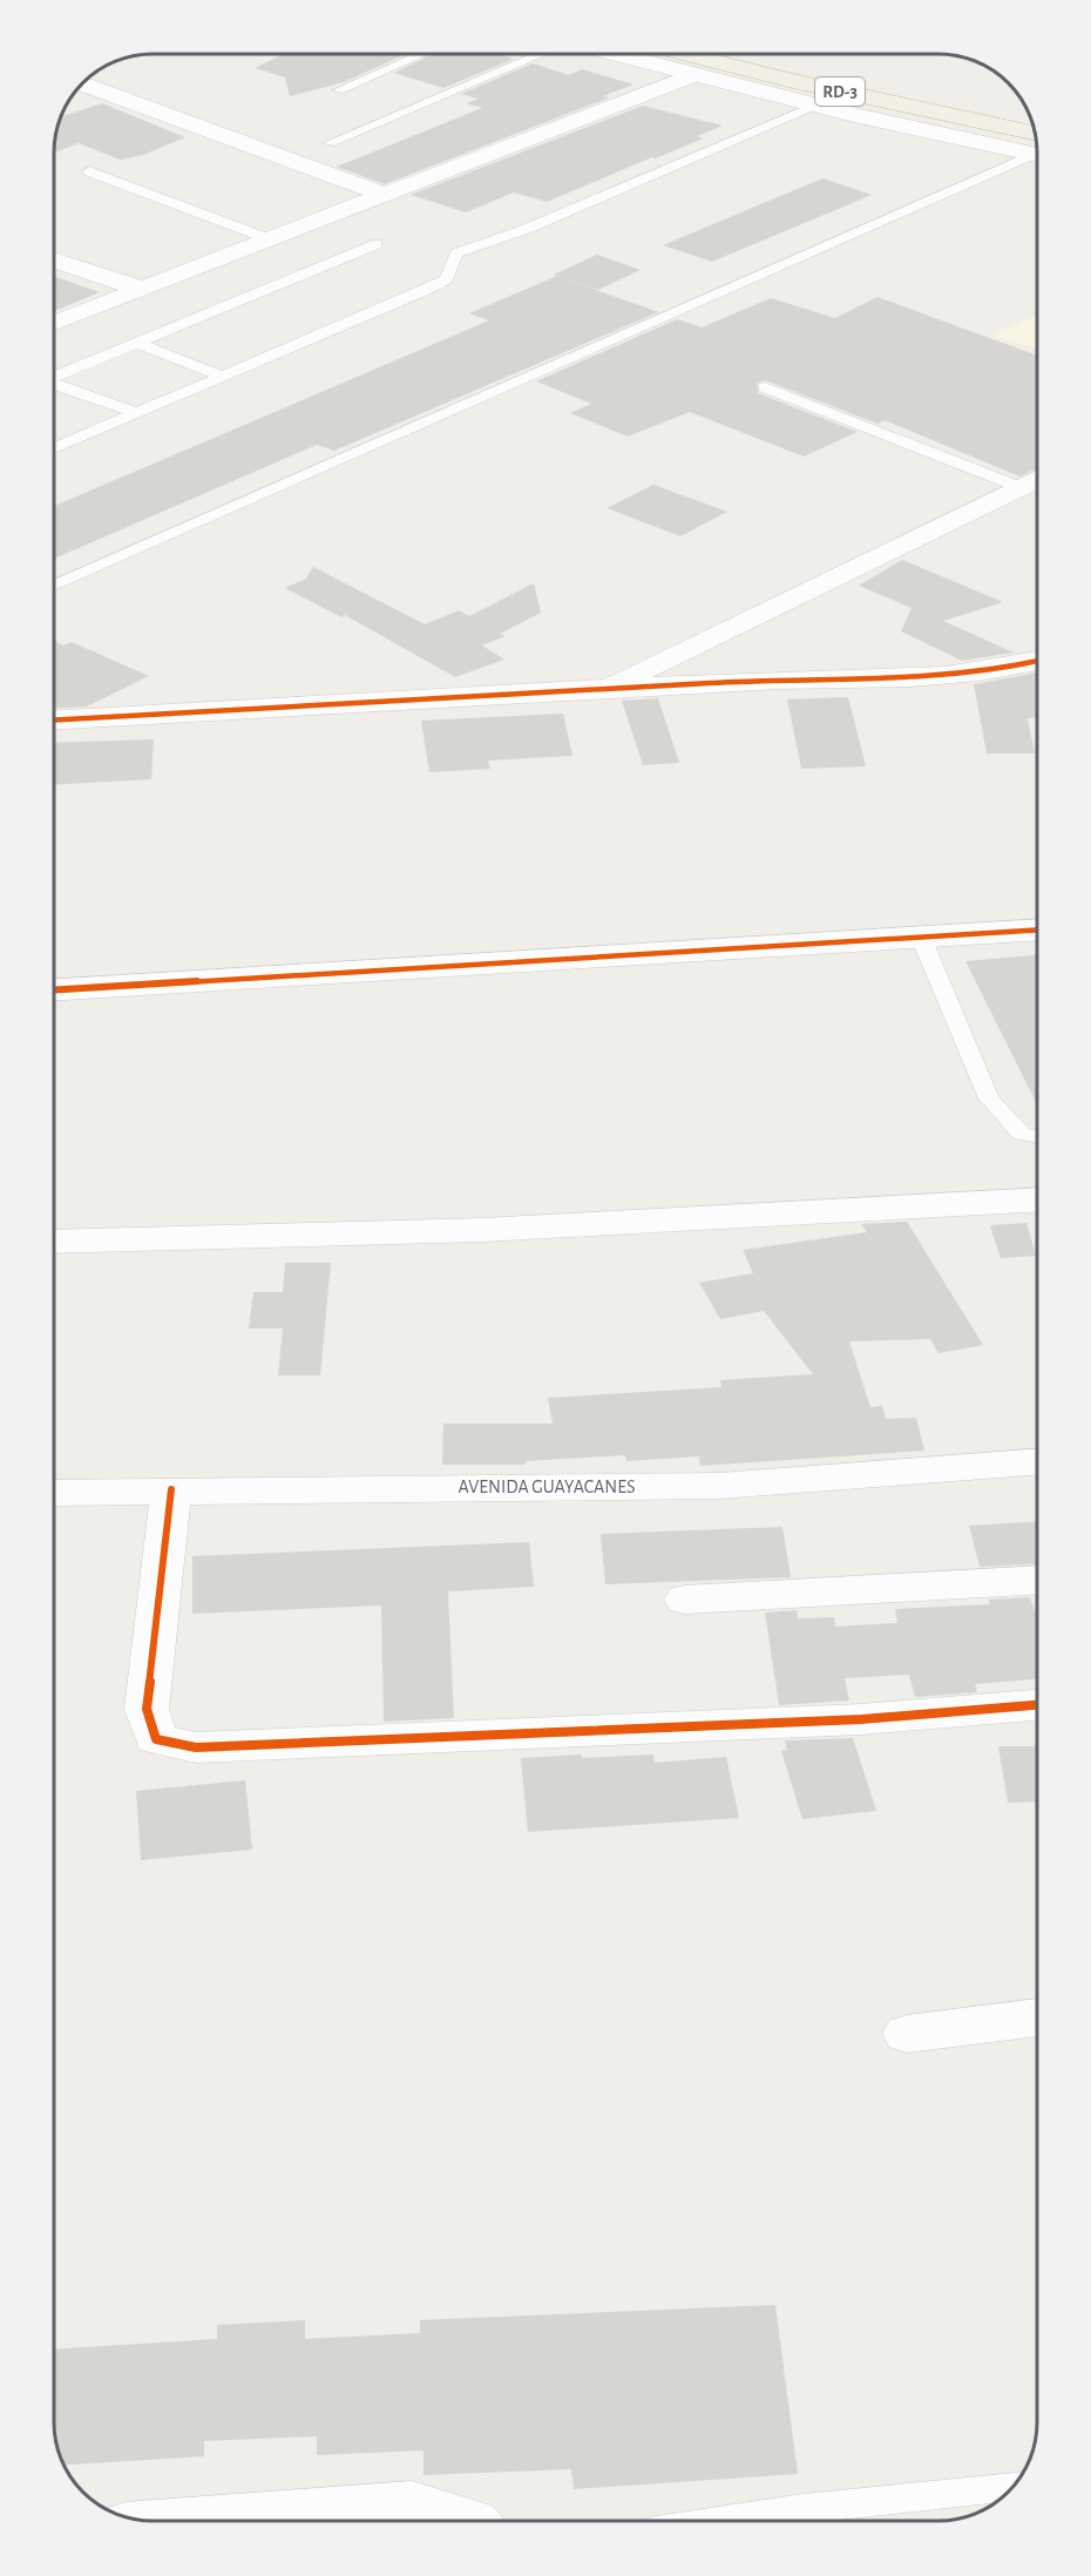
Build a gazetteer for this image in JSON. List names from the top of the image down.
{
  "streets": {
    "highway": ["RD-3"],
    "street": ["AVENIDA GUAYACANES"]
  }
}
